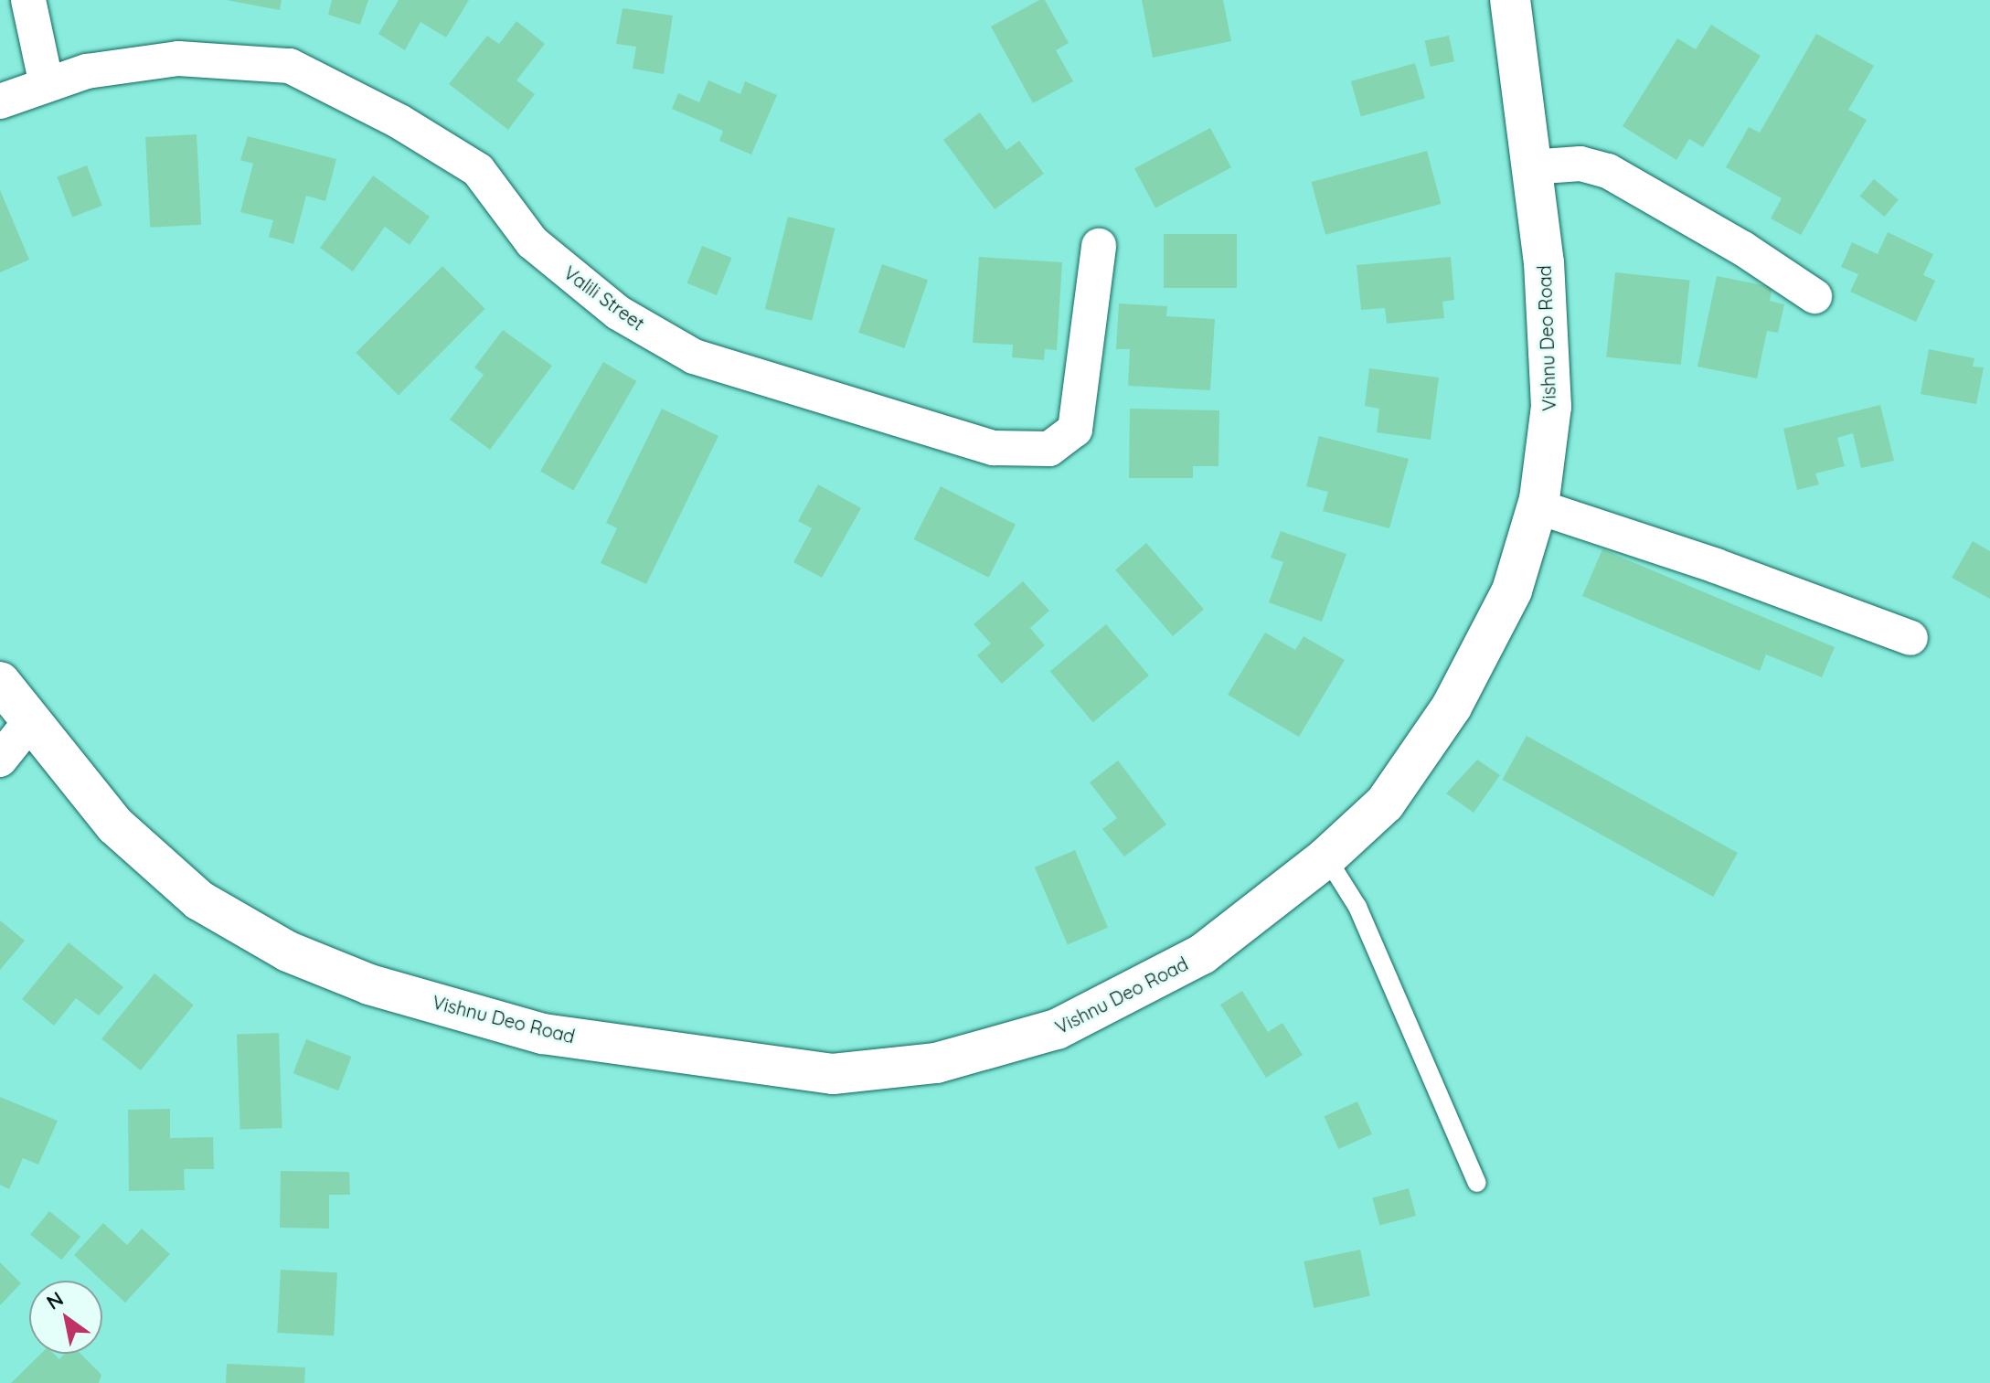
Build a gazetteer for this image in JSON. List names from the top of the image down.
{
  "streets": {
    "street": ["Valili Street", "Vishnu Deo Road"]
  },
  "north": "top left"
}
